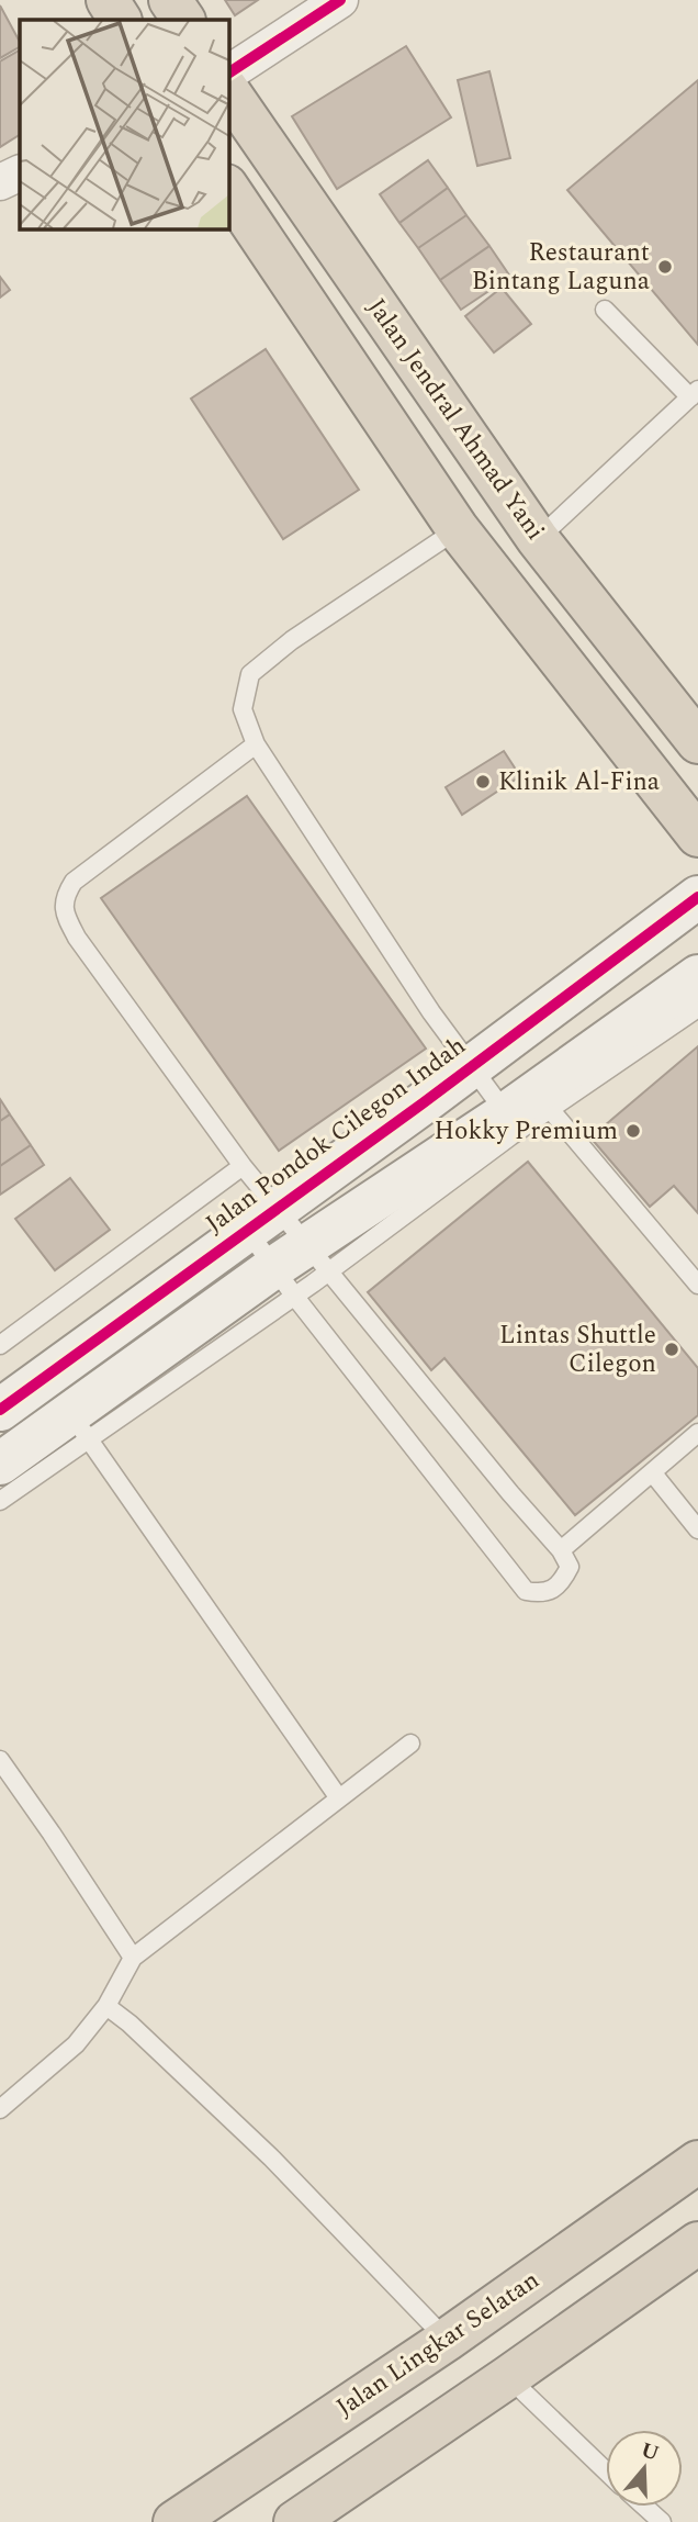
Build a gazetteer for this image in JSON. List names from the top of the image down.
{
  "streets": {
    "highway": ["Jalan Jendral Ahmad Yani", "Jalan Lingkar Selatan"],
    "street": ["Jalan Pondok Cilegon Indah"]
  },
  "places": [
    "Restaurant Bintang Laguna",
    "Klinik Al-Fina",
    "Hokky Premium",
    "Lintas Shuttle Cilegon"
  ],
  "north": "top"
}
